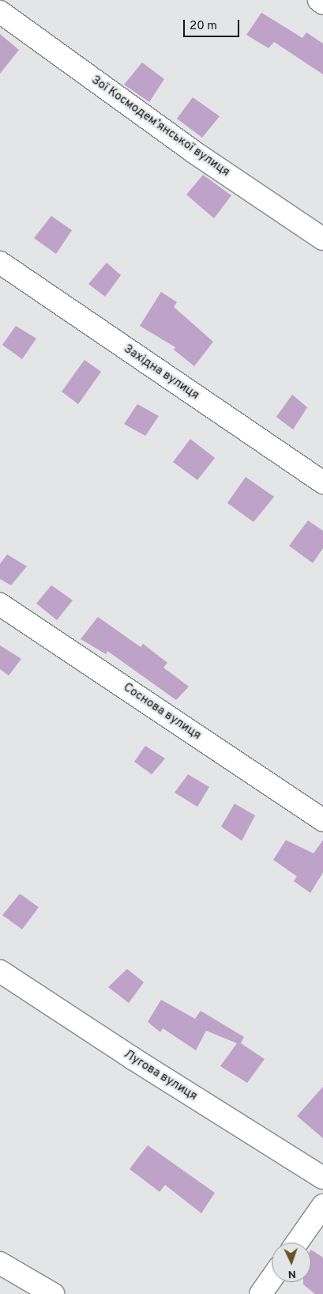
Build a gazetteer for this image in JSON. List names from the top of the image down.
{
  "streets": {
    "street": [
      "Зої Космодем’янської вулиця",
      "Західна вулиця",
      "Соснова вулиця",
      "Лугова вулиця"
    ]
  },
  "scale_bar": "20 m",
  "north": "bottom"
}
